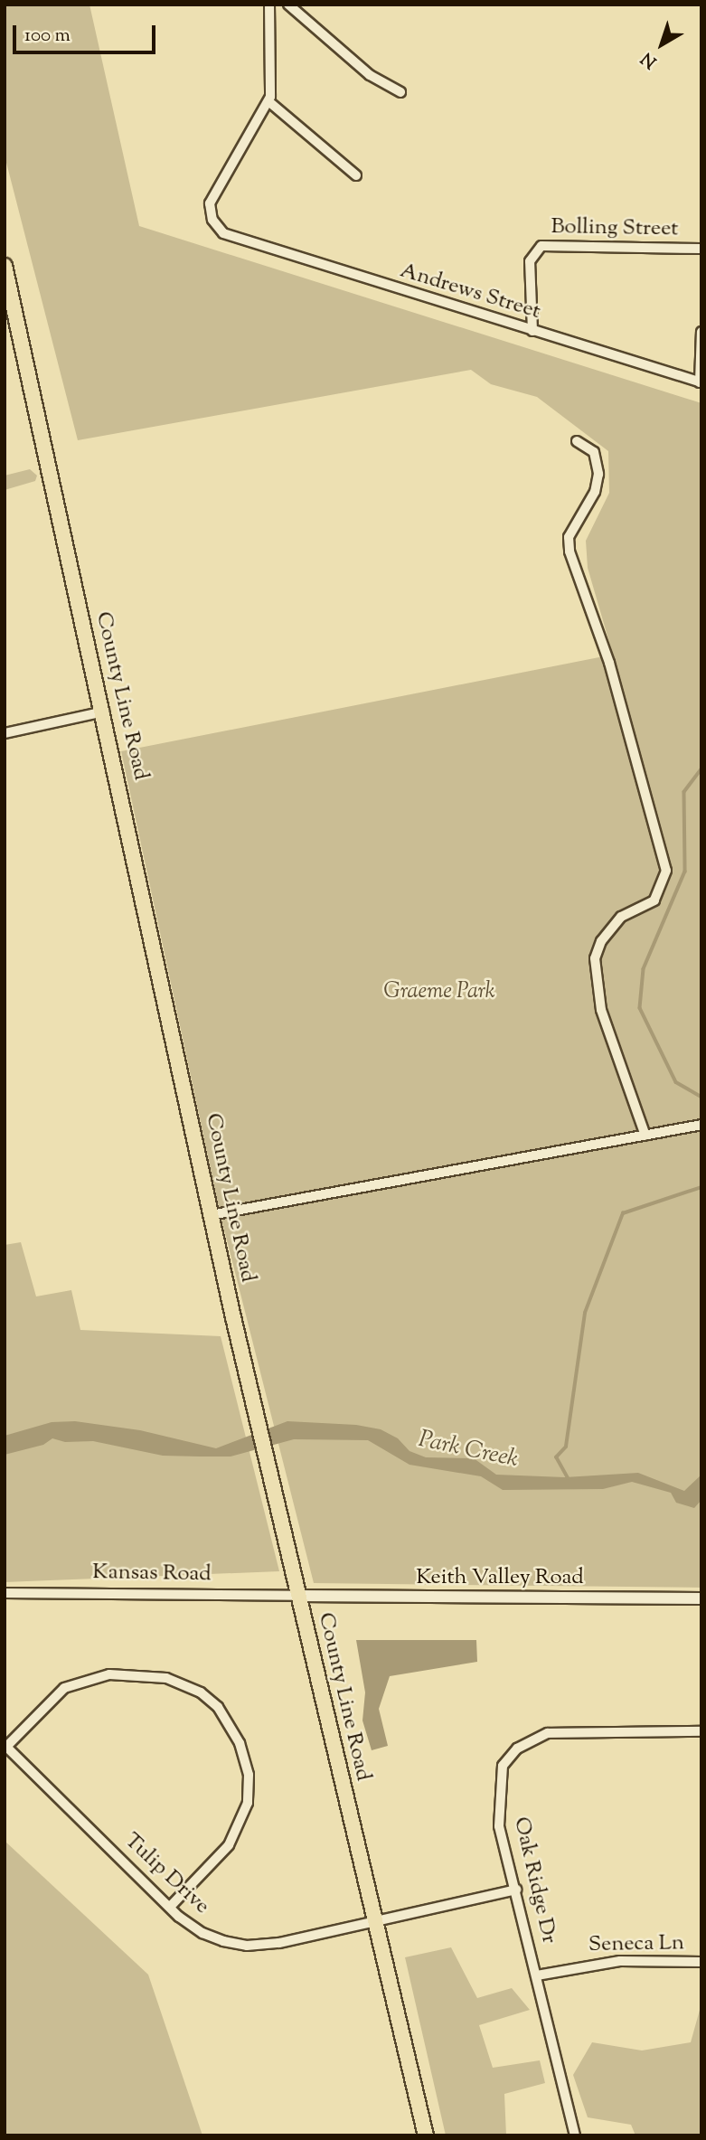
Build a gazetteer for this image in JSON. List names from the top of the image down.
{
  "streets": {
    "main road": ["County Line Road"],
    "street": [
      "Bolling Street",
      "Andrews Street",
      "Kansas Road",
      "Keith Valley Road",
      "Tulip Drive",
      "Oak Ridge Dr",
      "Seneca Ln"
    ]
  },
  "crossings": [
    ["Bolling Street", "Andrews Street"],
    ["County Line Road", "Kansas Road"],
    ["County Line Road", "Keith Valley Road"],
    ["County Line Road", "Tulip Drive"],
    ["Kansas Road", "Keith Valley Road"],
    ["Tulip Drive", "Oak Ridge Dr"],
    ["Oak Ridge Dr", "Seneca Ln"]
  ],
  "water": ["Park Creek"],
  "parks": ["Graeme Park"],
  "scale_bar": "100 m",
  "north": "bottom left"
}
